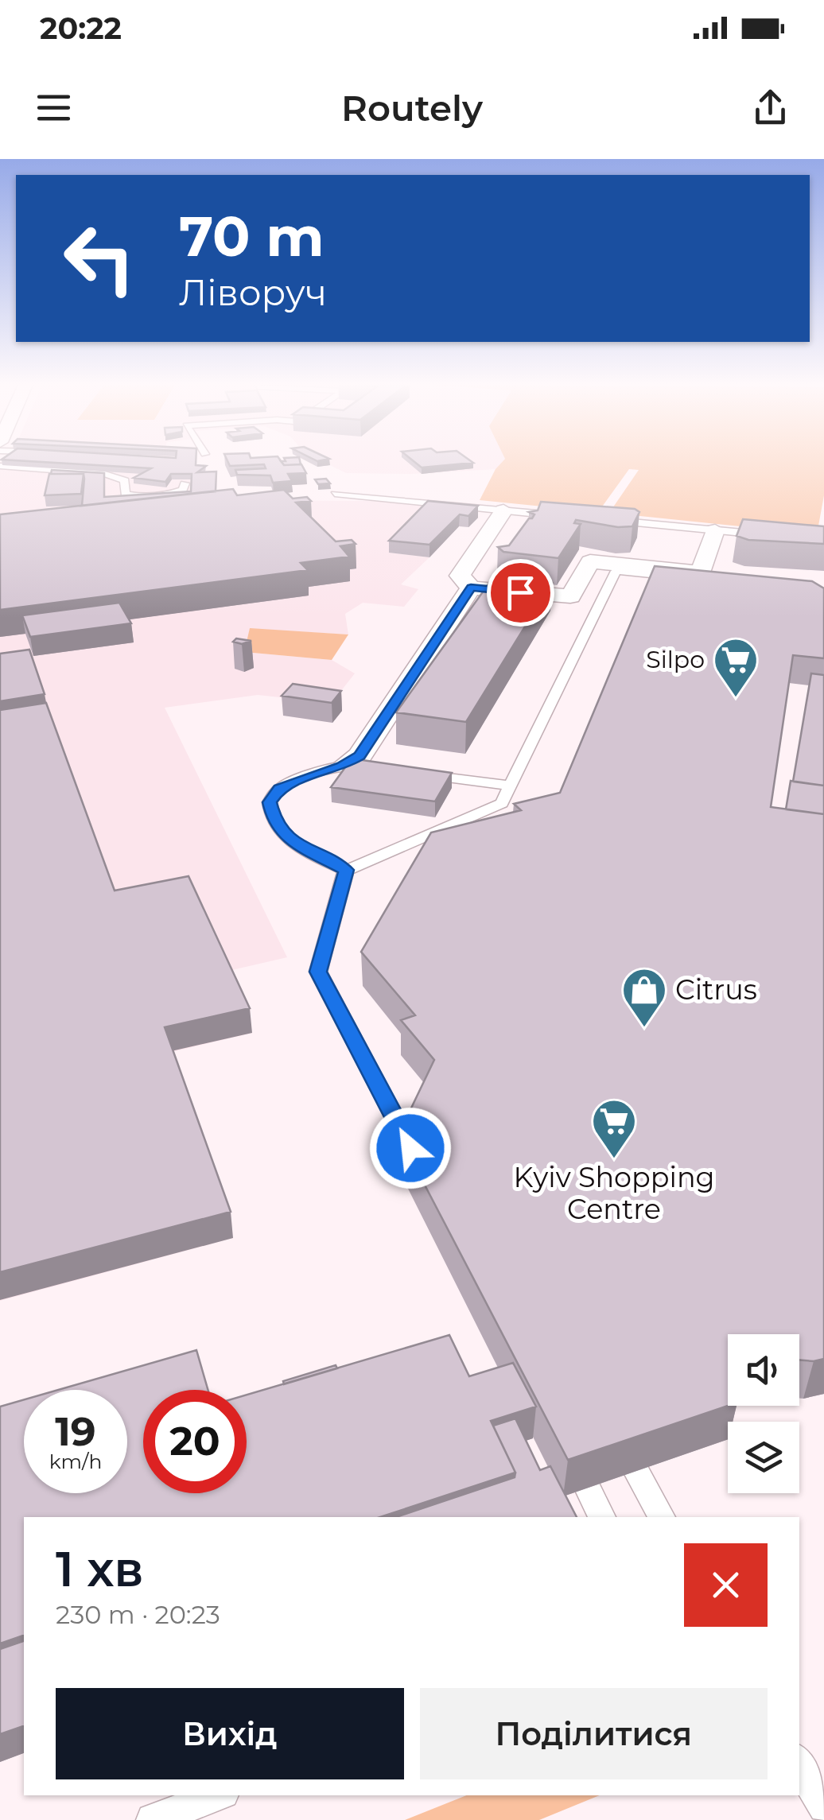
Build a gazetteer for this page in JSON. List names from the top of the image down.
{
  "places": {
    "supermarket": ["Silpo", "Kyiv Shopping Centre"],
    "shop": ["Citrus"]
  },
  "page": {
    "status": "20:22",
    "header": "Routely",
    "turn": ["70 m", "Ліворуч"],
    "speed": "19 km/h",
    "limit": "20",
    "heading": ["1 хв", "230 m · 20:23"],
    "buttons": ["Вихід", "Поділитися"]
  }
}
